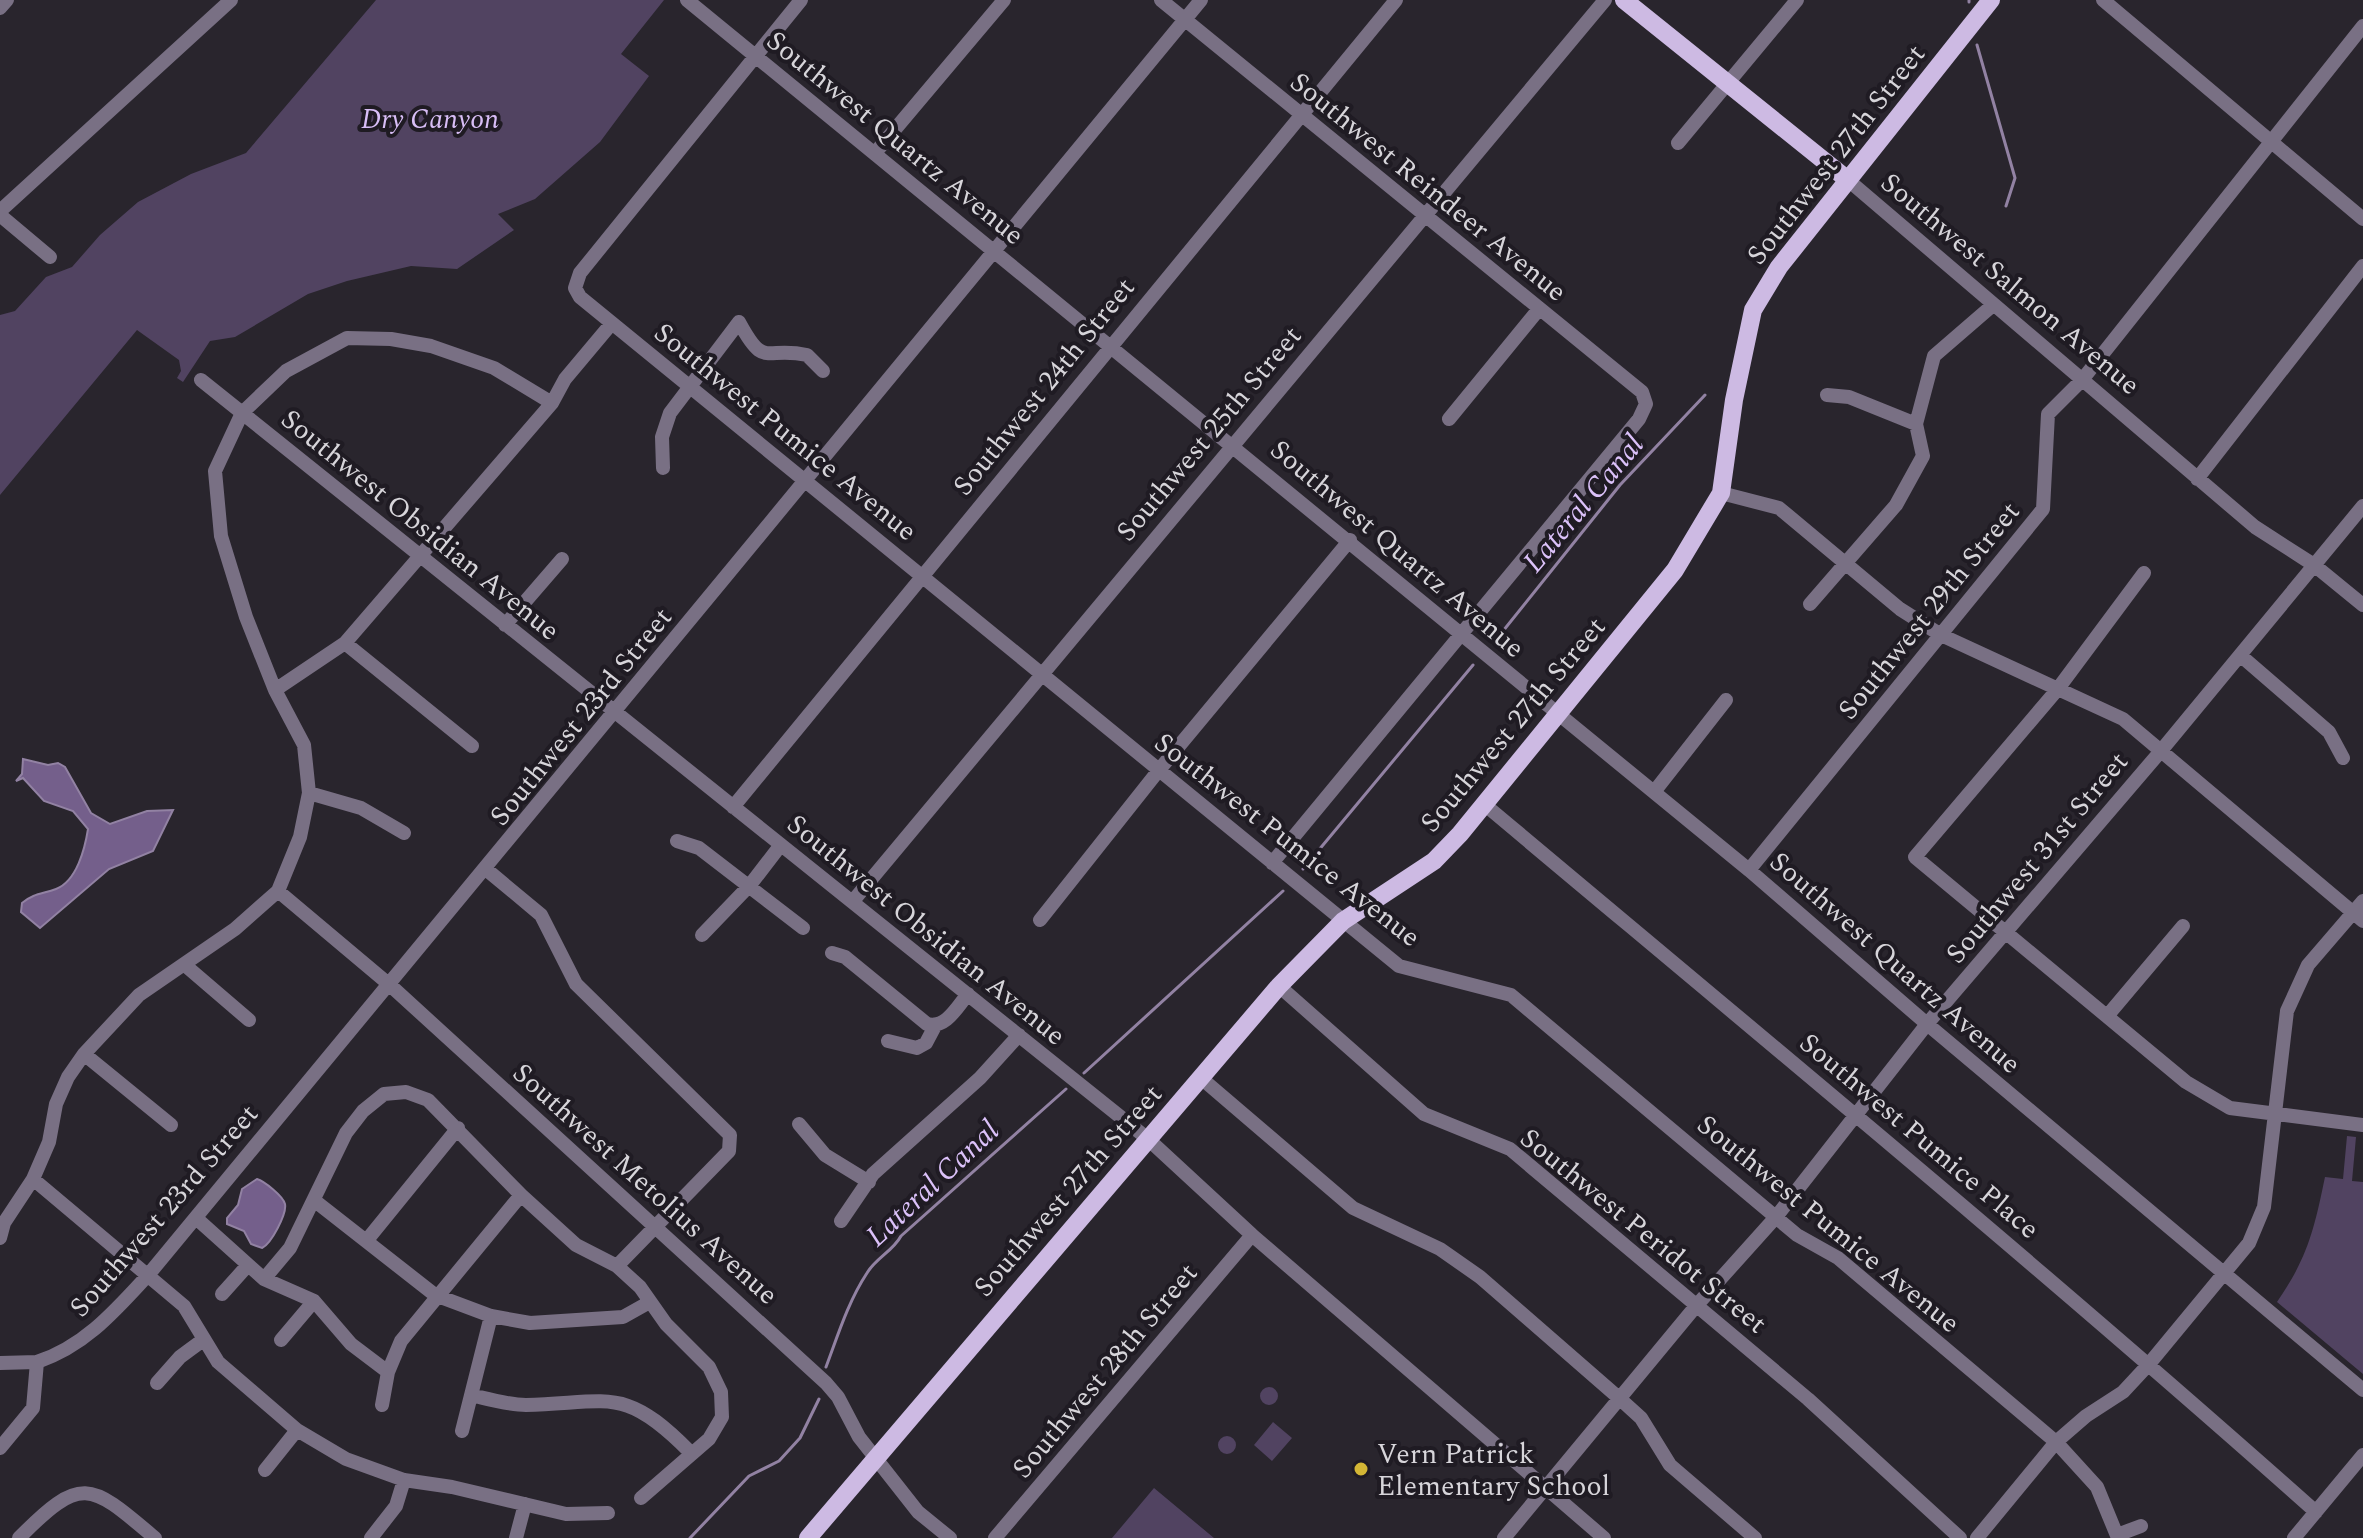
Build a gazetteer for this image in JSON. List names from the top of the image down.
{
  "streets": {
    "main road": ["Southwest 27th Street", "Southwest Salmon Avenue"],
    "street": [
      "Southwest Quartz Avenue",
      "Southwest Reindeer Avenue",
      "Southwest 24th Street",
      "Southwest Pumice Avenue",
      "Southwest 25th Street",
      "Southwest Obsidian Avenue",
      "Southwest 29th Street",
      "Southwest 23rd Street",
      "Southwest 31st Street",
      "Southwest Pumice Place",
      "Southwest Metolius Avenue",
      "Southwest Peridot Street",
      "Southwest 28th Street"
    ]
  },
  "crossings": [
    ["Southwest Quartz Avenue", "Southwest 27th Street"],
    ["Southwest Quartz Avenue", "Southwest Reindeer Avenue"],
    ["Southwest Quartz Avenue", "Southwest 24th Street"],
    ["Southwest Quartz Avenue", "Southwest Pumice Avenue"],
    ["Southwest Quartz Avenue", "Southwest 25th Street"],
    ["Southwest Quartz Avenue", "Southwest 29th Street"],
    ["Southwest Quartz Avenue", "Southwest 23rd Street"],
    ["Southwest Quartz Avenue", "Southwest 31st Street"],
    ["Southwest 27th Street", "Southwest Salmon Avenue"],
    ["Southwest 27th Street", "Southwest Pumice Avenue"],
    ["Southwest 27th Street", "Southwest Obsidian Avenue"],
    ["Southwest 27th Street", "Southwest Pumice Place"],
    ["Southwest 27th Street", "Southwest Metolius Avenue"],
    ["Southwest 27th Street", "Southwest Peridot Street"],
    ["Southwest Reindeer Avenue", "Southwest 24th Street"],
    ["Southwest Reindeer Avenue", "Southwest 25th Street"],
    ["Southwest Reindeer Avenue", "Southwest 23rd Street"],
    ["Southwest Salmon Avenue", "Southwest 29th Street"],
    ["Southwest Salmon Avenue", "Southwest 31st Street"],
    ["Southwest 24th Street", "Southwest Pumice Avenue"],
    ["Southwest 24th Street", "Southwest Obsidian Avenue"],
    ["Southwest Pumice Avenue", "Southwest 25th Street"],
    ["Southwest Pumice Avenue", "Southwest 23rd Street"],
    ["Southwest Pumice Avenue", "Southwest 31st Street"],
    ["Southwest 25th Street", "Southwest Obsidian Avenue"],
    ["Southwest Obsidian Avenue", "Southwest 23rd Street"],
    ["Southwest Obsidian Avenue", "Southwest 31st Street"],
    ["Southwest Obsidian Avenue", "Southwest 28th Street"],
    ["Southwest 23rd Street", "Southwest Metolius Avenue"],
    ["Southwest 31st Street", "Southwest Pumice Place"],
    ["Southwest 31st Street", "Southwest Peridot Street"]
  ],
  "water": ["Lateral Canal"],
  "parks": ["Dry Canyon"],
  "places": ["Vern Patrick Elementary School"]
}
